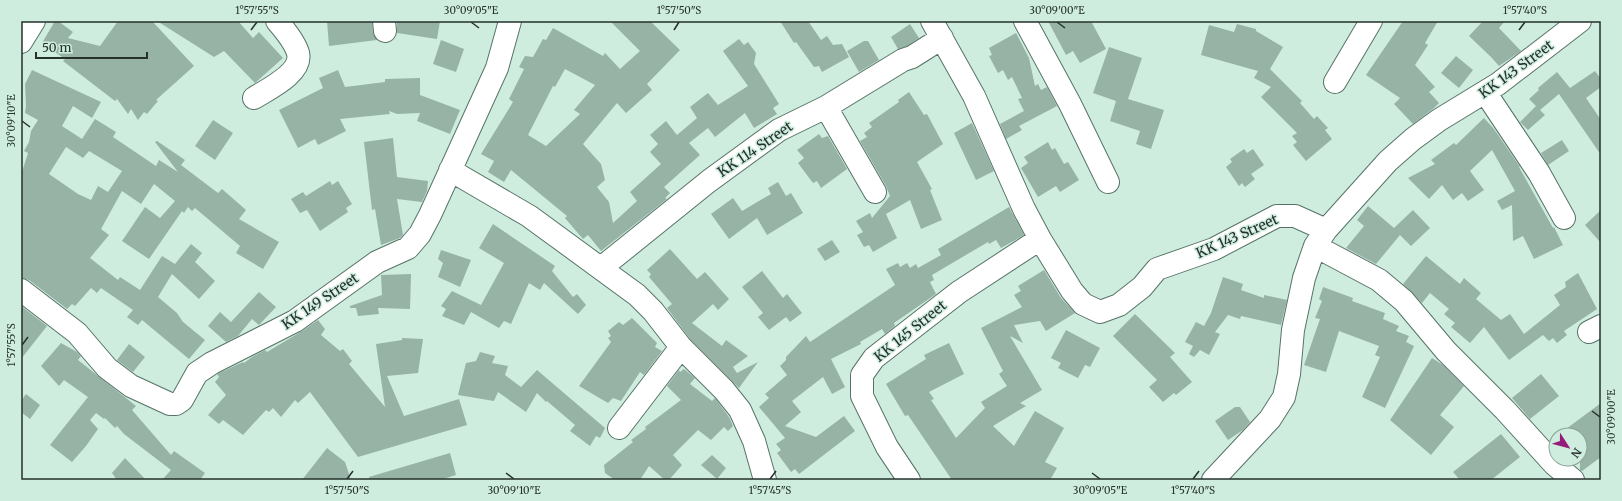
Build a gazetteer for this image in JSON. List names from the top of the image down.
{
  "streets": {
    "street": [
      "KK 143 Street",
      "KK 114 Street",
      "KK 149 Street",
      "KK 145 Street"
    ]
  },
  "crossings": [
    ["KK 143 Street", "KK 114 Street"],
    ["KK 143 Street", "KK 145 Street"]
  ],
  "scale_bar": "50 m",
  "north": "bottom right",
  "coordinates": [
    "1°57'55\"S",
    "30°09'05\"E",
    "1°57'50\"S",
    "30°09'00\"E",
    "1°57'40\"S",
    "30°09'10\"E",
    "1°57'45\"S"
  ]
}
